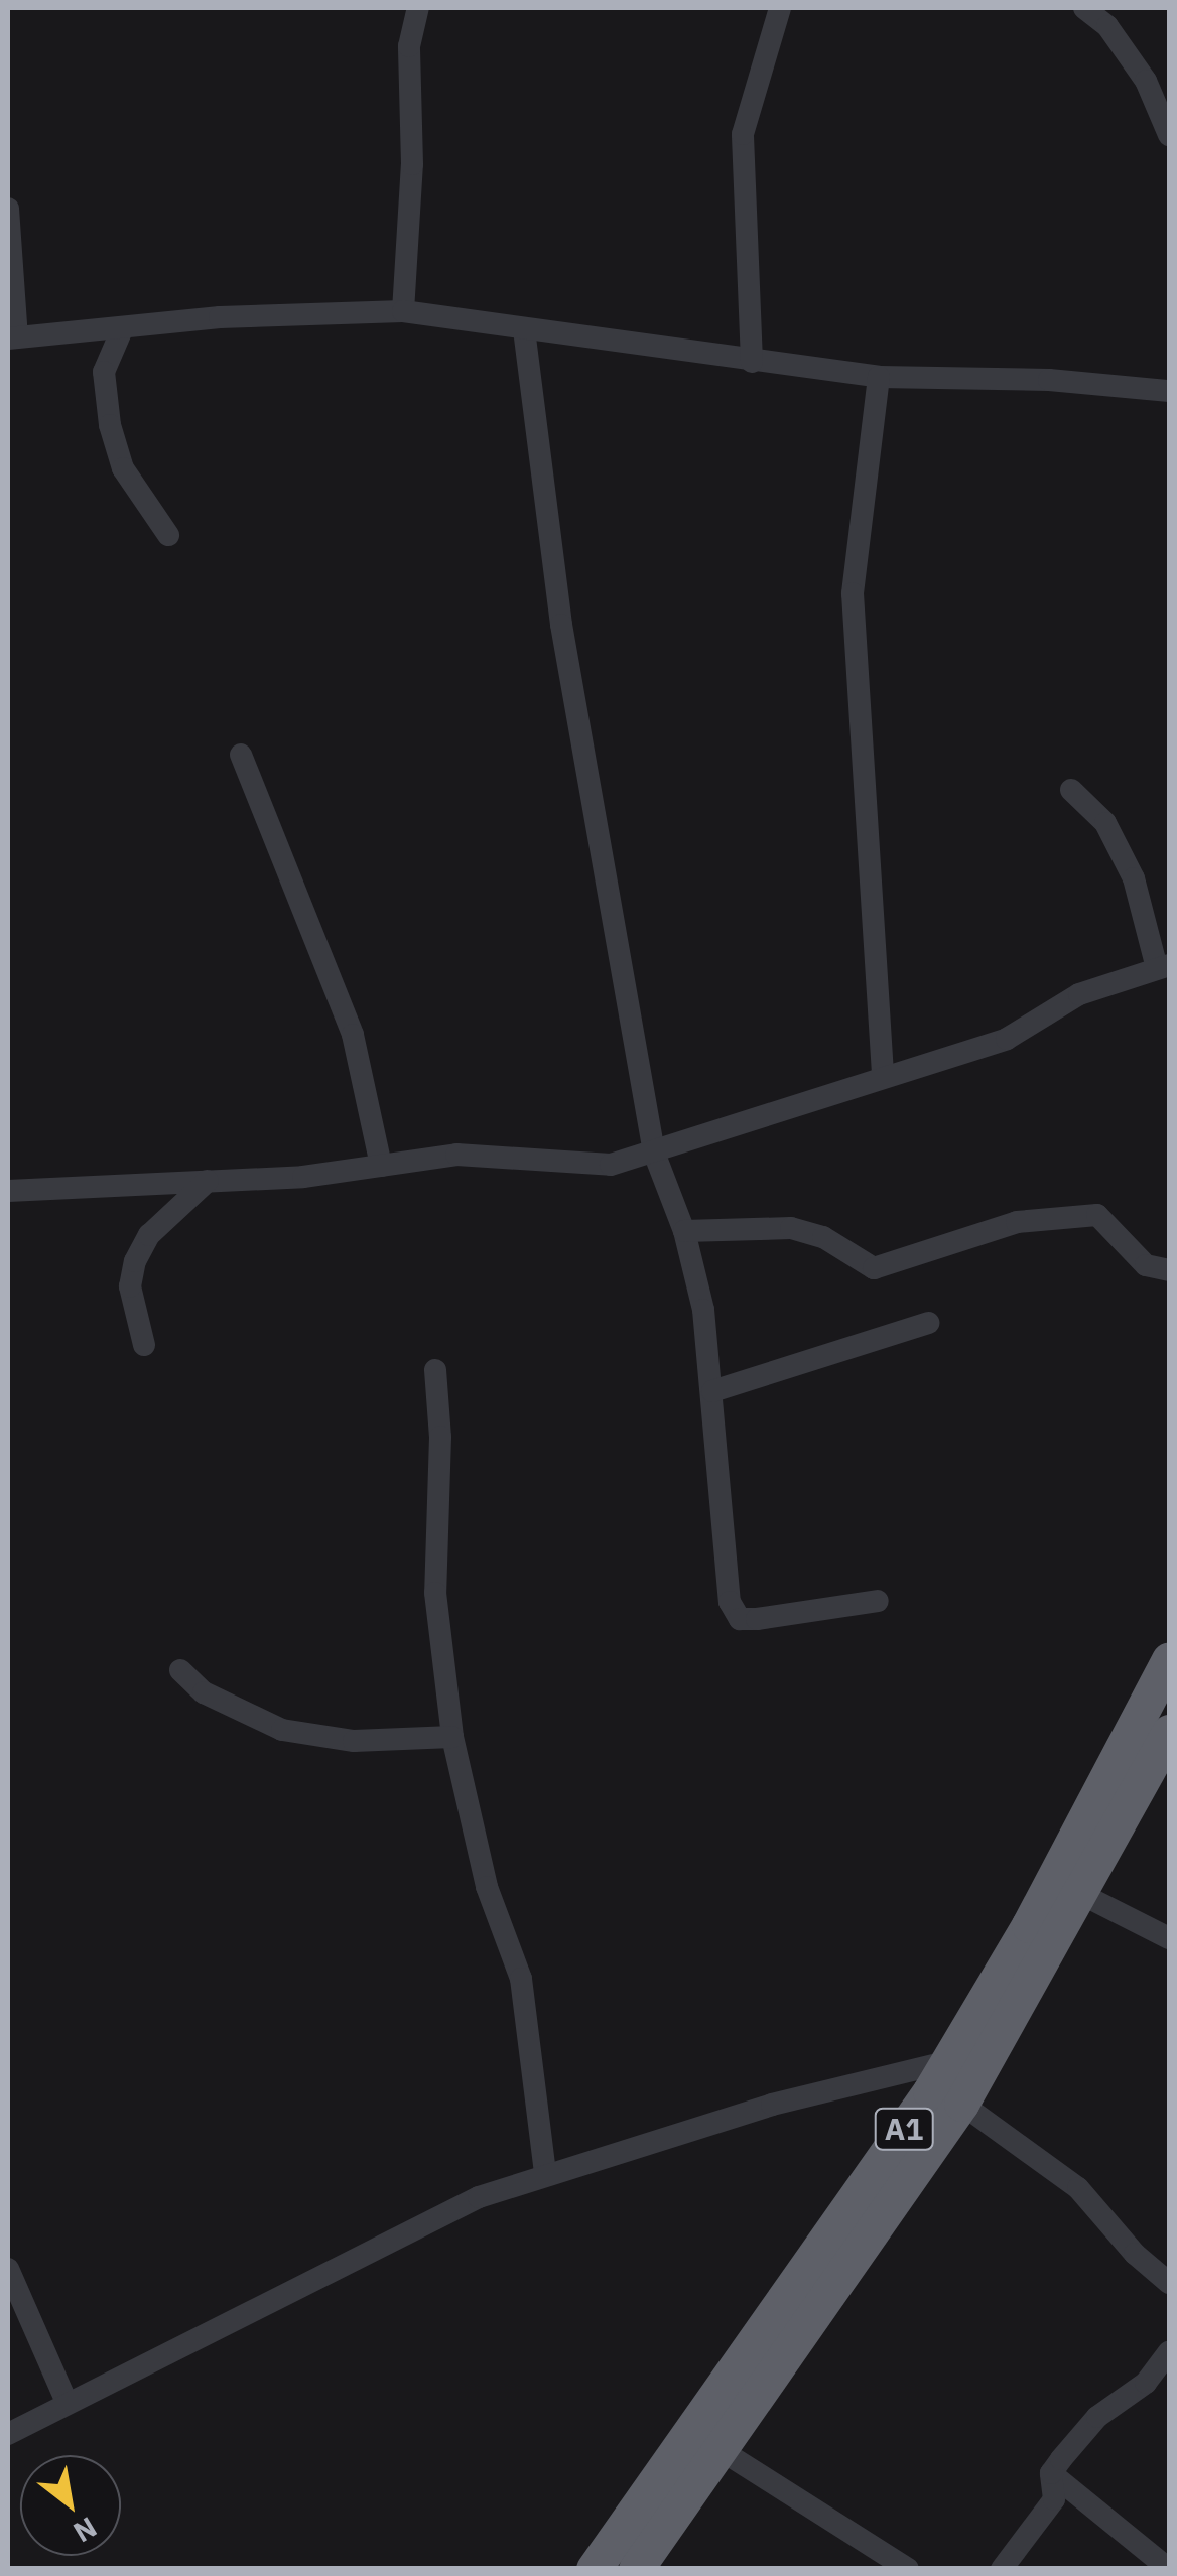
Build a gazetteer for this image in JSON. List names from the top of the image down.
{
  "streets": {
    "highway": ["A1"]
  },
  "north": "bottom right"
}
